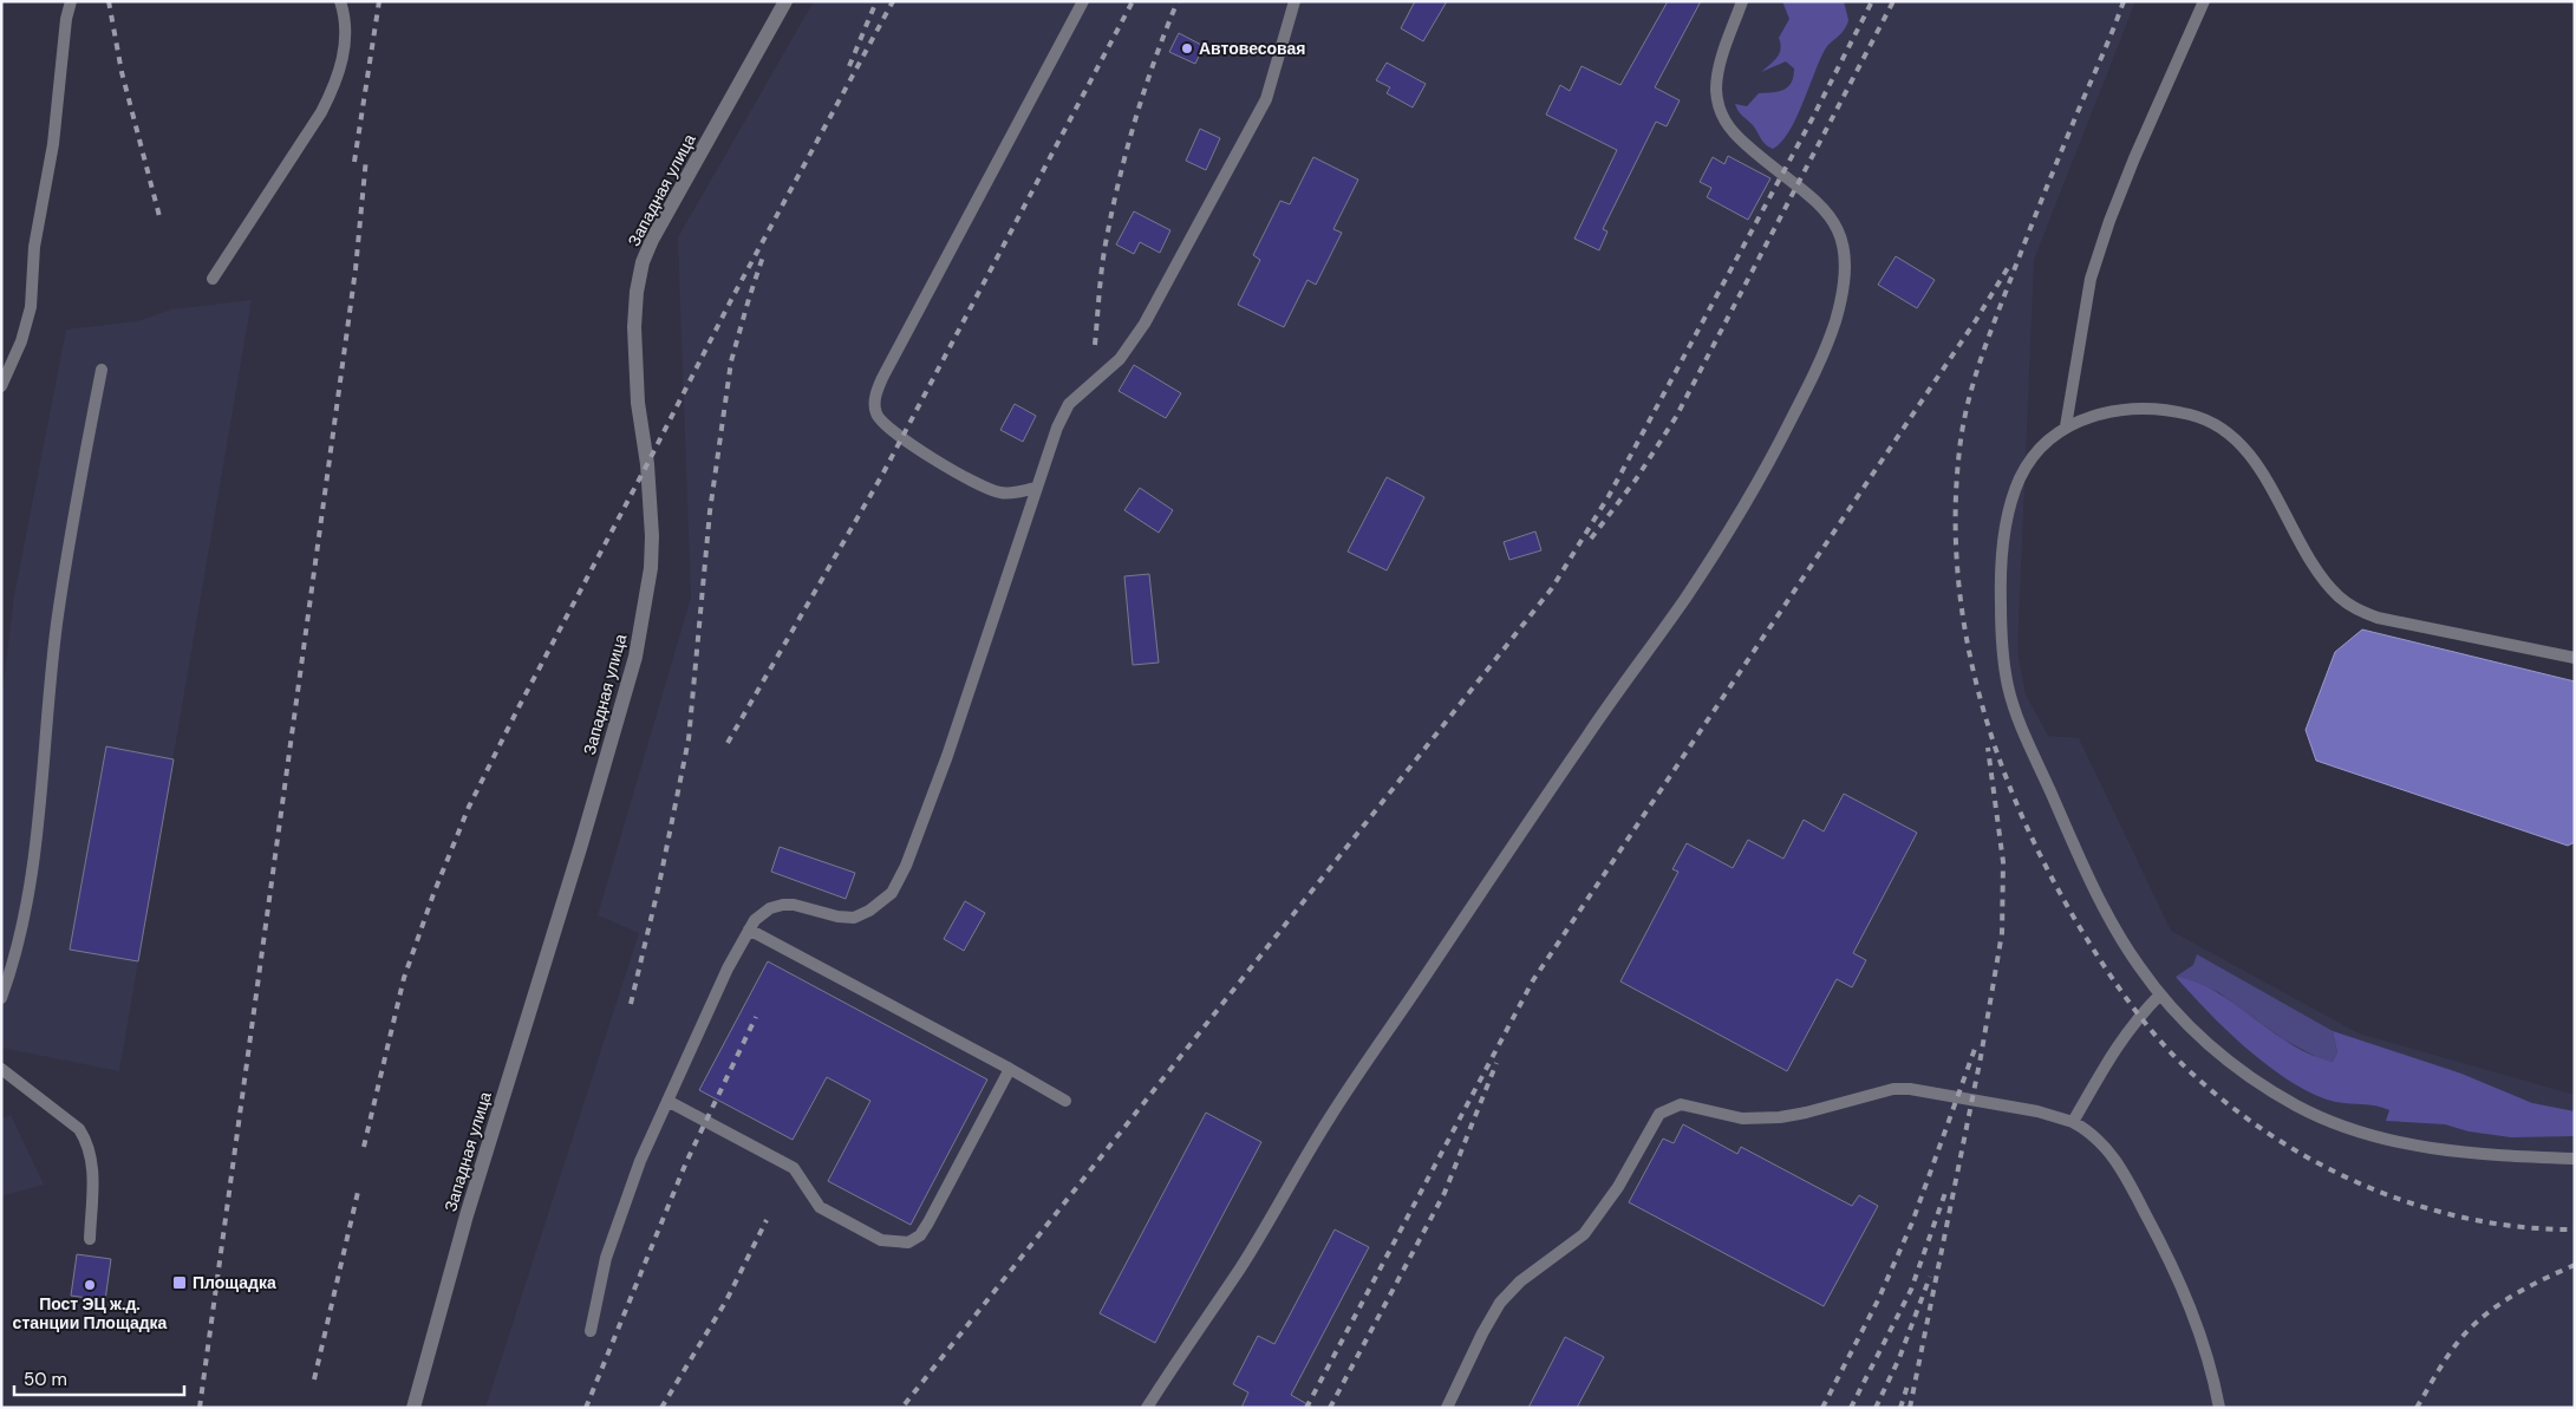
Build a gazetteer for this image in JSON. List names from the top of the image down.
{
  "streets": {
    "street": ["Западная улица"]
  },
  "places": {
    "other": ["Автовесовая", "Пост ЭЦ ж.д. станции Площадка"],
    "transit": ["Площадка"]
  },
  "scale_bar": "50 m"
}
